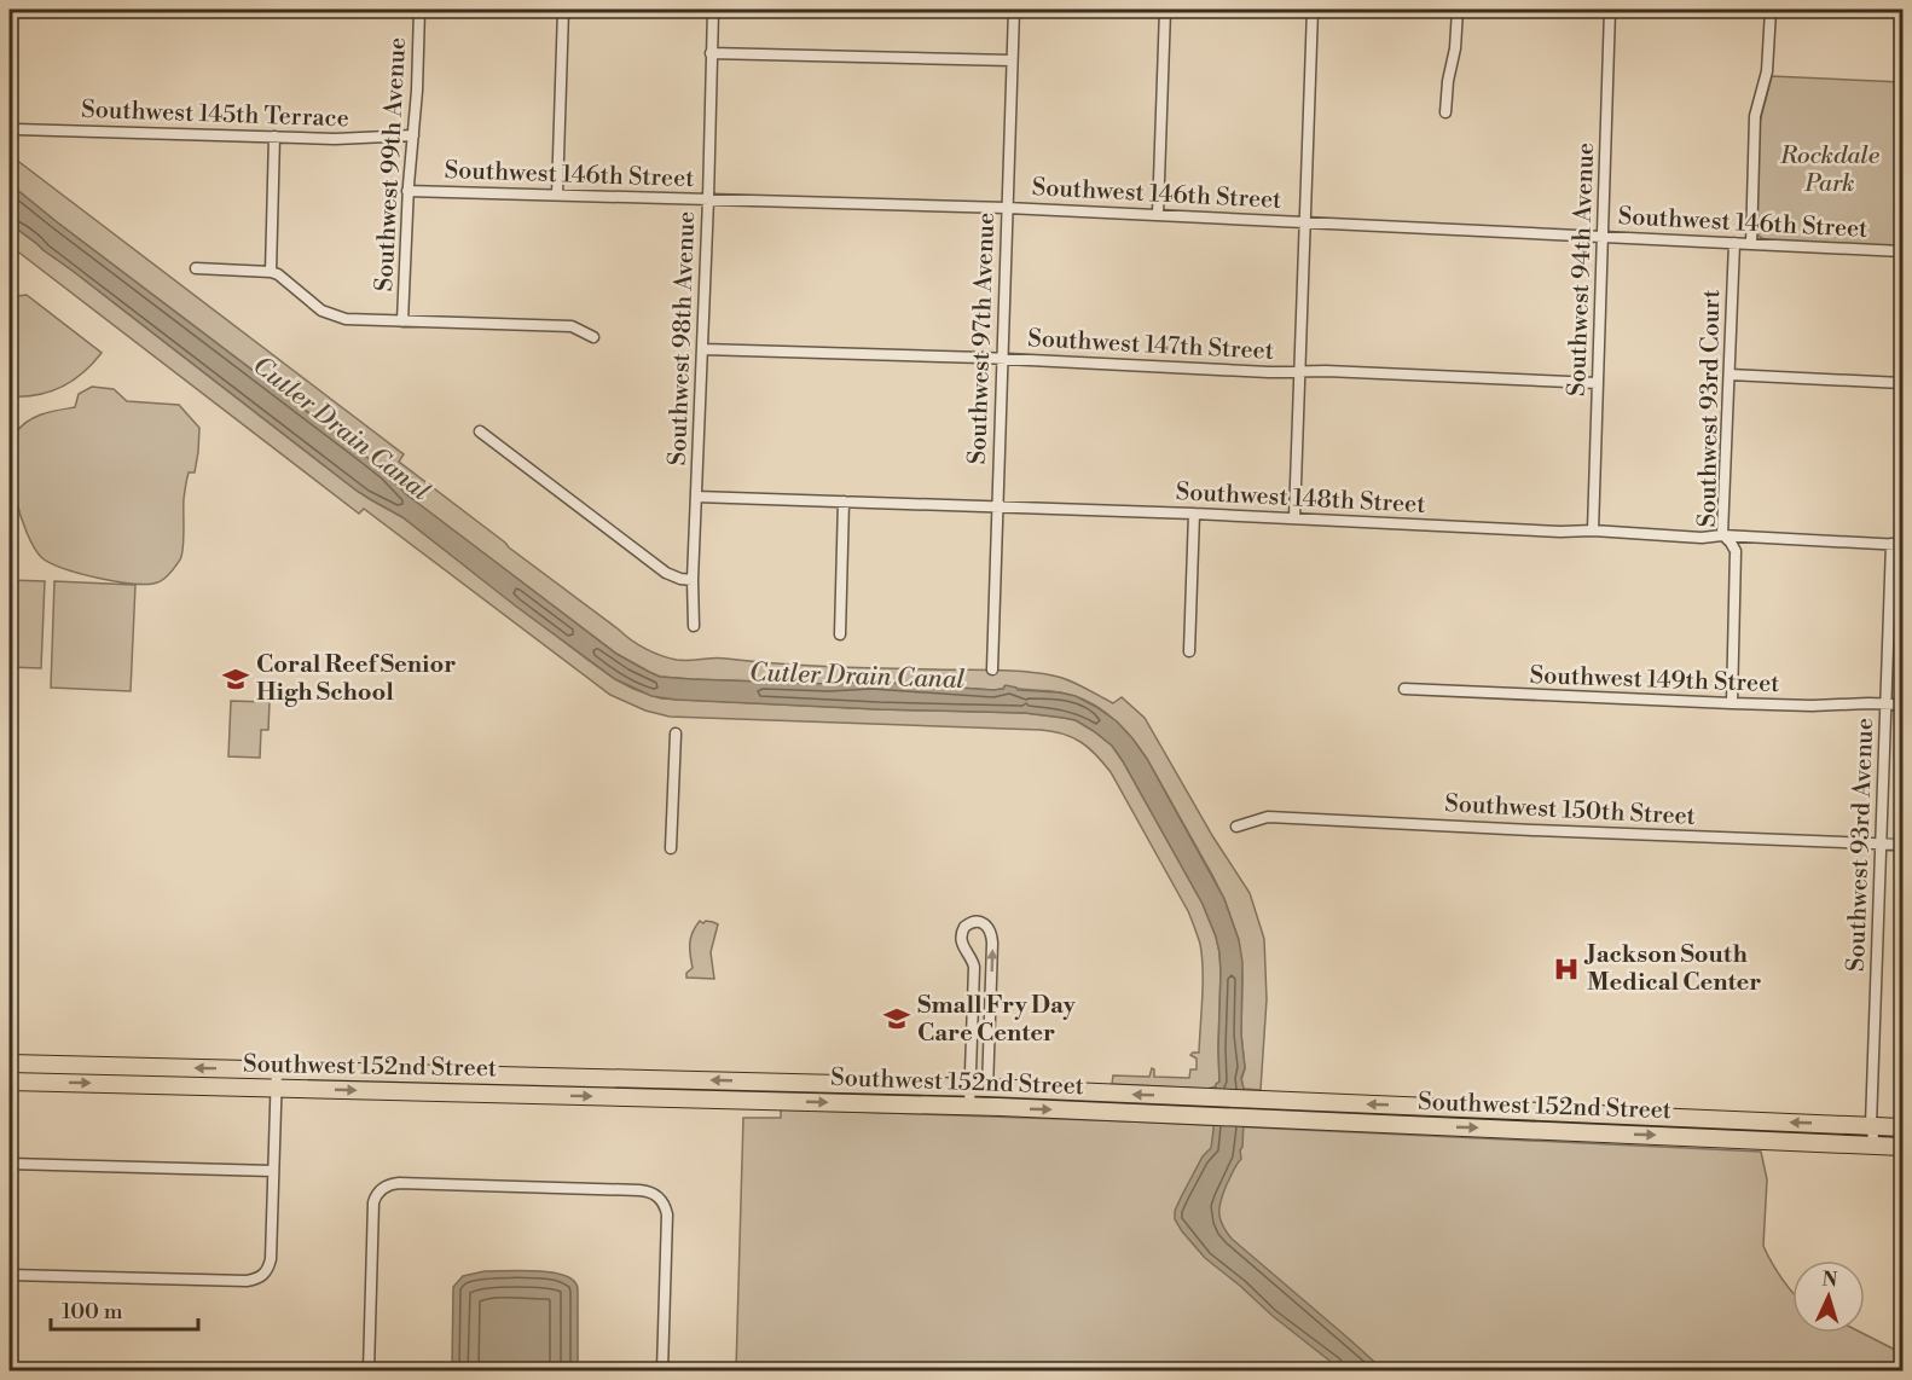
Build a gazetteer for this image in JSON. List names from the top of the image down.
{
  "streets": {
    "main road": ["Southwest 152nd Street"],
    "street": [
      "Southwest 145th Terrace",
      "Southwest 99th Avenue",
      "Southwest 146th Street",
      "Southwest 94th Avenue",
      "Southwest 98th Avenue",
      "Southwest 97th Avenue",
      "Southwest 147th Street",
      "Southwest 93rd Court",
      "Southwest 148th Street",
      "Southwest 149th Street",
      "Southwest 150th Street",
      "Southwest 93rd Avenue"
    ]
  },
  "crossings": [
    ["Southwest 145th Terrace", "Southwest 99th Avenue"],
    ["Southwest 99th Avenue", "Southwest 146th Street"],
    ["Southwest 146th Street", "Southwest 94th Avenue"],
    ["Southwest 146th Street", "Southwest 98th Avenue"],
    ["Southwest 146th Street", "Southwest 97th Avenue"],
    ["Southwest 146th Street", "Southwest 93rd Court"],
    ["Southwest 94th Avenue", "Southwest 147th Street"],
    ["Southwest 94th Avenue", "Southwest 148th Street"],
    ["Southwest 98th Avenue", "Southwest 147th Street"],
    ["Southwest 98th Avenue", "Southwest 148th Street"],
    ["Southwest 97th Avenue", "Southwest 147th Street"],
    ["Southwest 97th Avenue", "Southwest 148th Street"],
    ["Southwest 93rd Court", "Southwest 148th Street"],
    ["Southwest 93rd Court", "Southwest 149th Street"],
    ["Southwest 148th Street", "Southwest 93rd Avenue"],
    ["Southwest 149th Street", "Southwest 93rd Avenue"],
    ["Southwest 150th Street", "Southwest 93rd Avenue"],
    ["Southwest 93rd Avenue", "Southwest 152nd Street"]
  ],
  "water": ["Cutler Drain Canal"],
  "parks": ["Rockdale Park"],
  "places": {
    "school or university": ["Coral Reef Senior High School", "Small Fry Day Care Center"],
    "hospital": ["Jackson South Medical Center"]
  },
  "scale_bar": "100 m",
  "north": "top"
}
